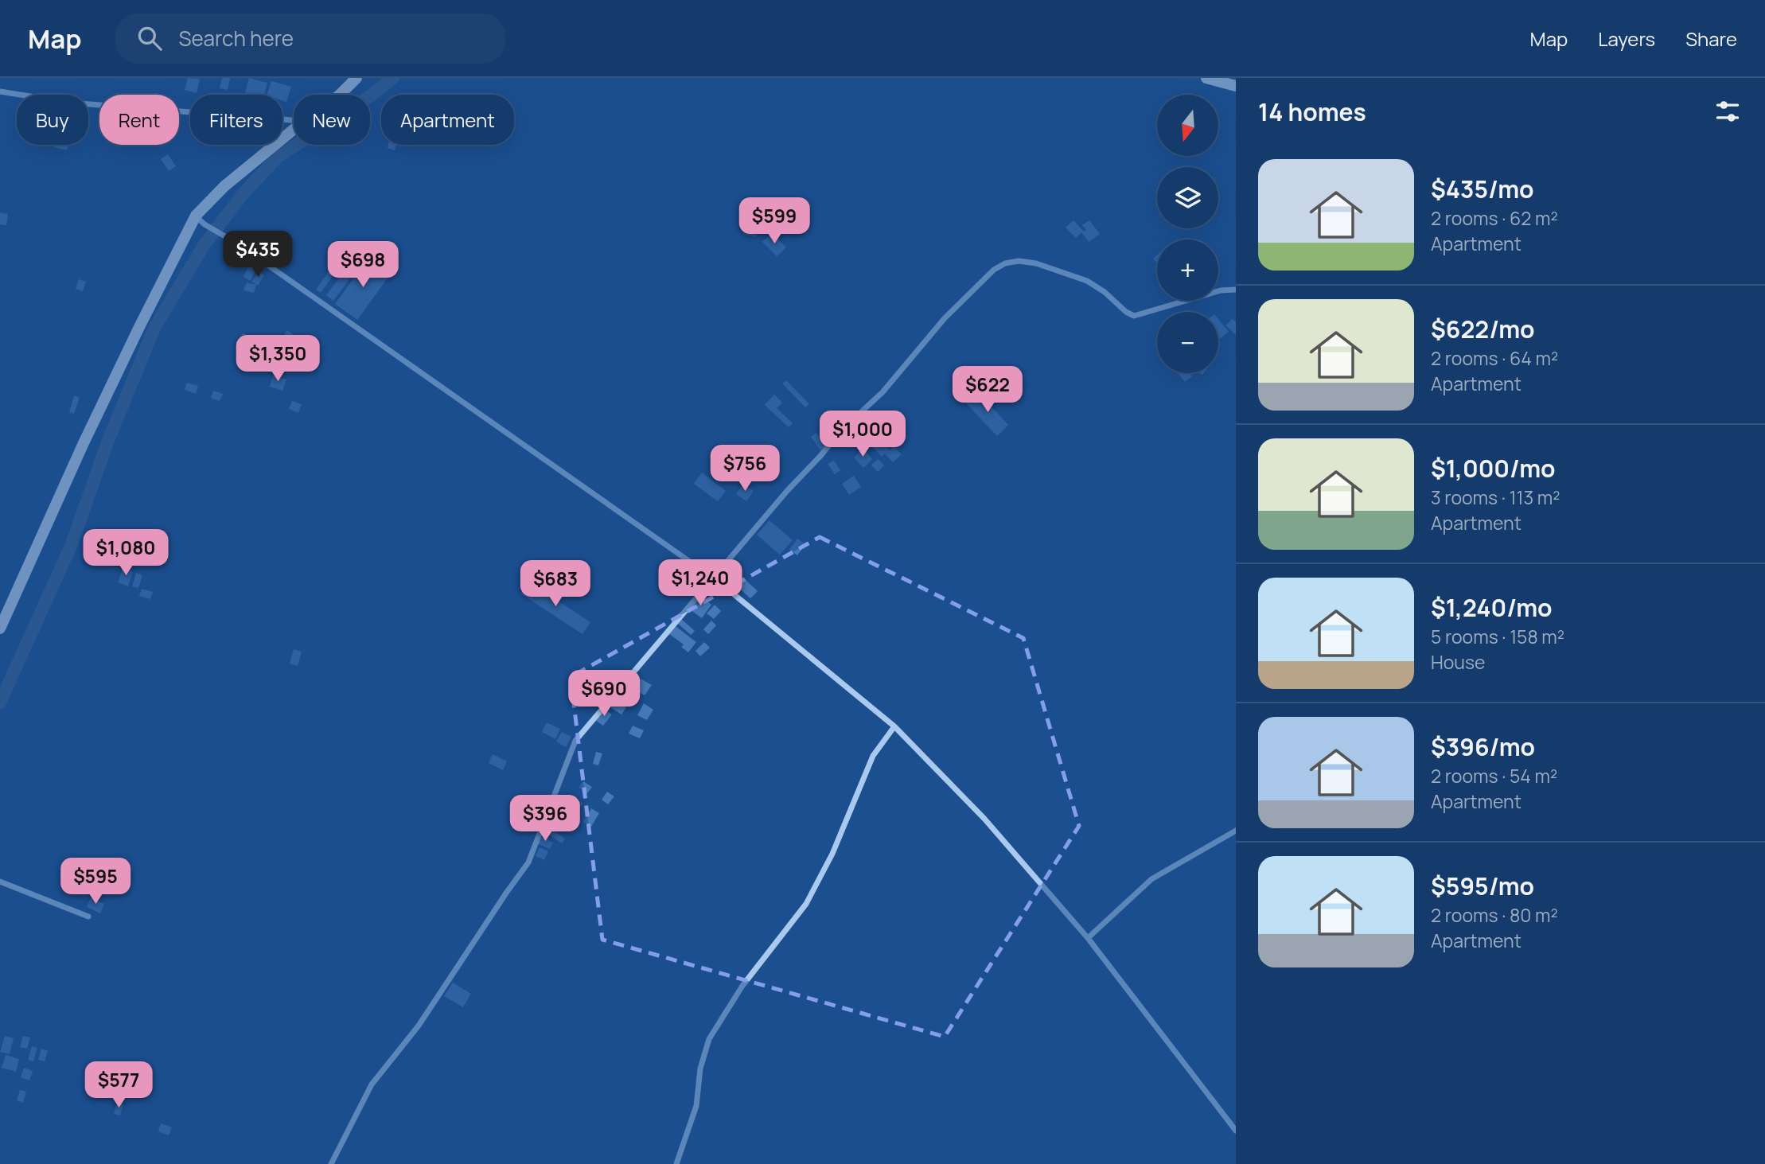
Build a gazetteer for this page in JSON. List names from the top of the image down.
{
  "north": "bottom",
  "page": {
    "header": "Map",
    "search": "Search here",
    "nav": ["Map", "Layers", "Share"],
    "heading": "14 homes",
    "map_buttons": ["+", "−"],
    "chip": [
      "Buy",
      "Rent",
      "Filters",
      "New",
      "Apartment"
    ],
    "list": [
      {
        "name": "$435/mo",
        "note": "2 rooms · 62 m² · Apartment"
      },
      {
        "name": "$622/mo",
        "note": "2 rooms · 64 m² · Apartment"
      },
      {
        "name": "$1,000/mo",
        "note": "3 rooms · 113 m² · Apartment"
      },
      {
        "name": "$1,240/mo",
        "note": "5 rooms · 158 m² · House"
      },
      {
        "name": "$396/mo",
        "note": "2 rooms · 54 m² · Apartment"
      },
      {
        "name": "$595/mo",
        "note": "2 rooms · 80 m² · Apartment"
      }
    ],
    "price": [
      "$599",
      "$435",
      "$698",
      "$1,350",
      "$622",
      "$1,000",
      "$756",
      "$1,080",
      "$1,240",
      "$683",
      "$690",
      "$396",
      "$595",
      "$577"
    ]
  }
}
